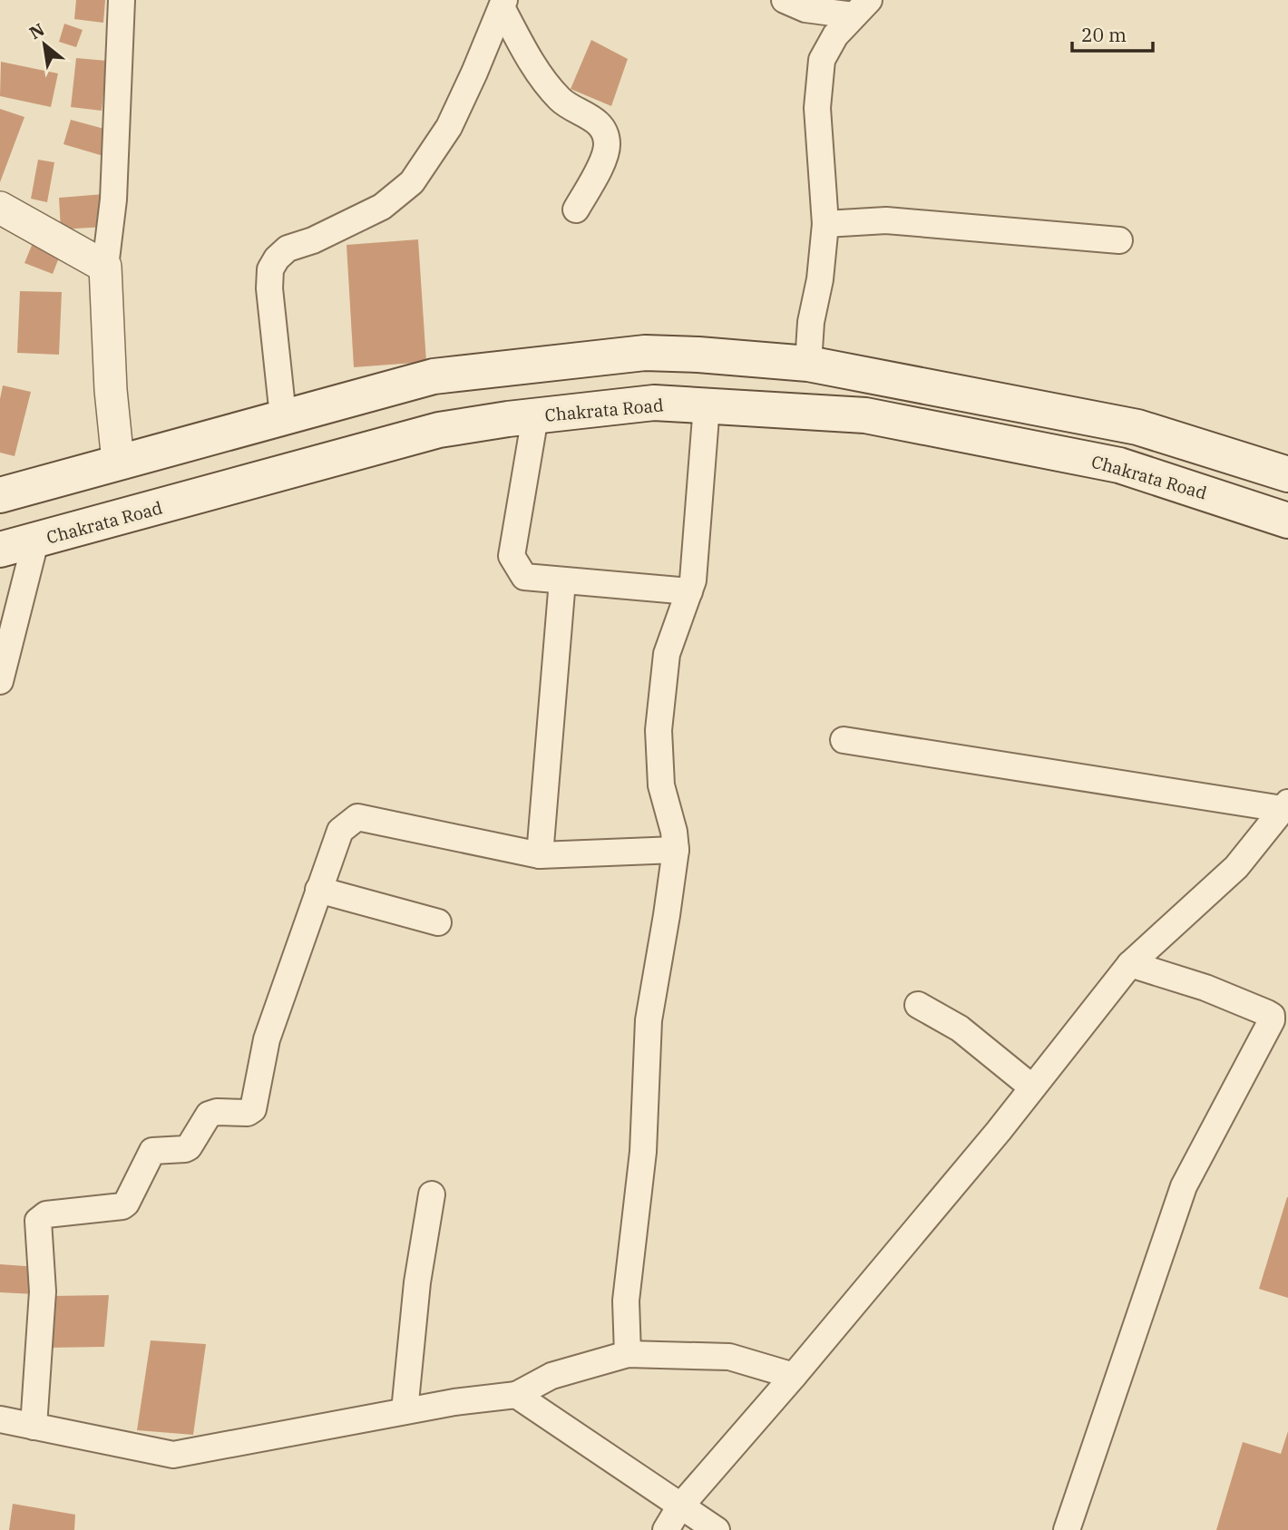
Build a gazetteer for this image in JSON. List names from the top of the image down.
{
  "streets": {
    "main road": ["Chakrata Road"]
  },
  "scale_bar": "20 m",
  "north": "top left"
}
